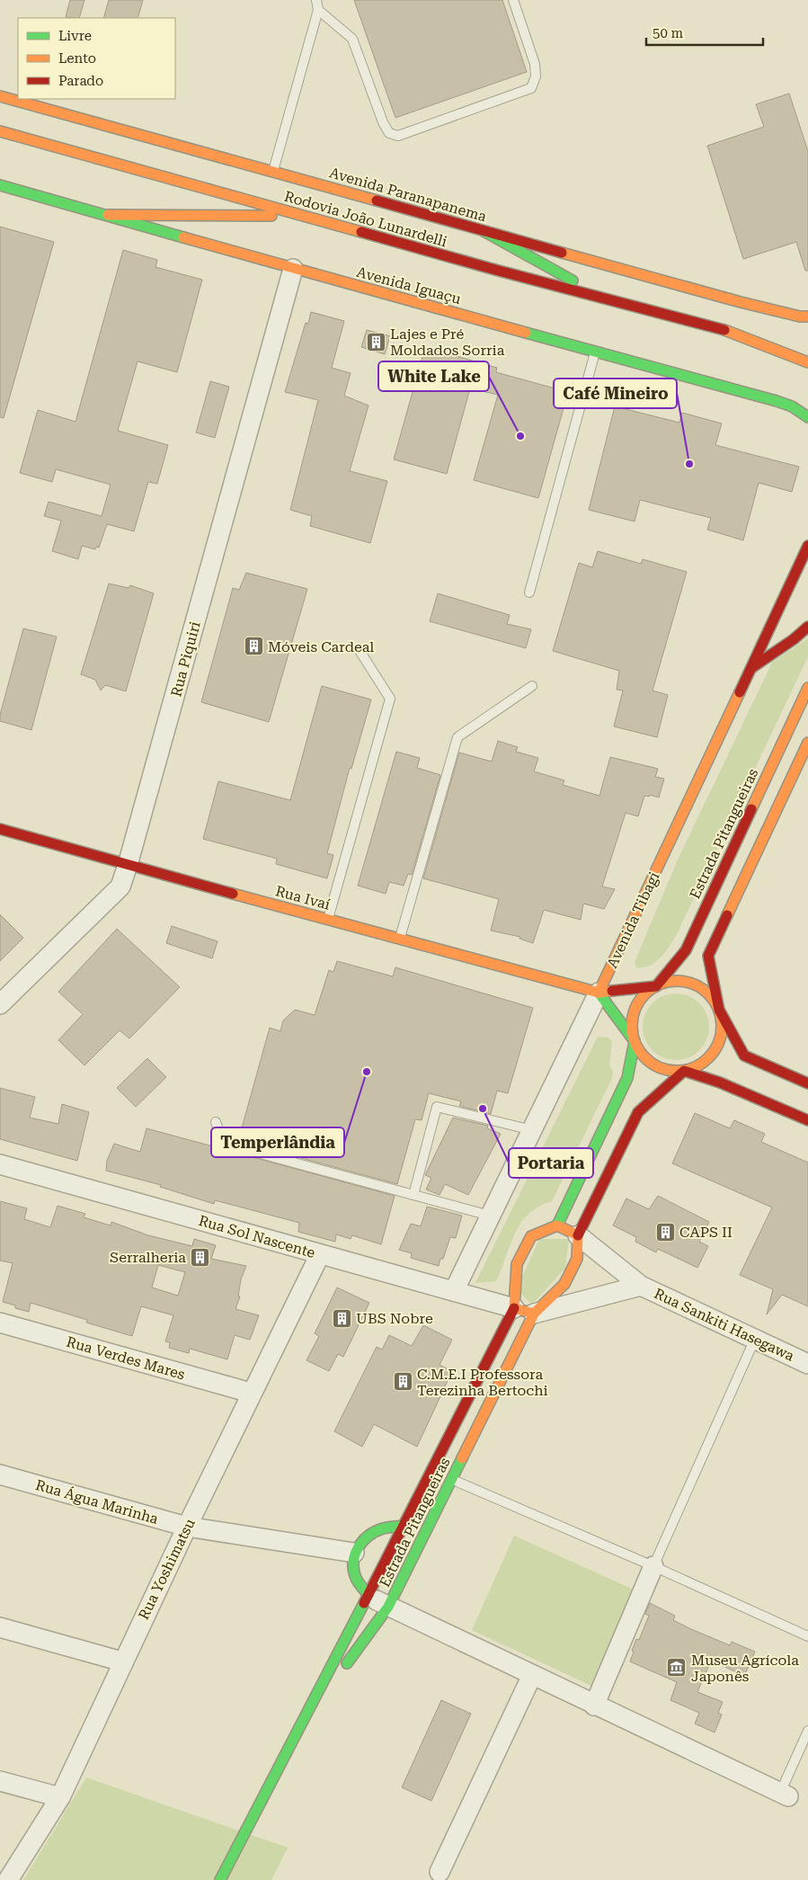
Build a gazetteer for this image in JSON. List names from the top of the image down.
{
  "streets": {
    "main road": [
      "Avenida Paranapanema",
      "Rodovia João Lunardelli",
      "Avenida Iguaçu",
      "Estrada Pitangueiras",
      "Rua Ivaí",
      "Avenida Tibagi"
    ],
    "street": [
      "Rua Piquiri",
      "Rua Sol Nascente",
      "Rua Sankiti Hasegawa",
      "Rua Verdes Mares",
      "Rua Água Marinha",
      "Rua Yoshimatsu"
    ]
  },
  "crossings": [
    ["Avenida Iguaçu", "Rua Piquiri"],
    ["Rua Piquiri", "Rua Ivaí"],
    ["Estrada Pitangueiras", "Rua Ivaí"],
    ["Estrada Pitangueiras", "Rua Sol Nascente"],
    ["Estrada Pitangueiras", "Rua Sankiti Hasegawa"],
    ["Rua Ivaí", "Avenida Tibagi"],
    ["Avenida Tibagi", "Rua Sol Nascente"],
    ["Rua Sol Nascente", "Rua Yoshimatsu"],
    ["Rua Verdes Mares", "Rua Yoshimatsu"],
    ["Rua Água Marinha", "Rua Yoshimatsu"]
  ],
  "places": {
    "building": [
      "Lajes e Pré Moldados Sorria",
      "Móveis Cardeal",
      "CAPS II",
      "Serralheria",
      "UBS Nobre",
      "C.M.E.I Professora Terezinha Bertochi"
    ],
    "other": [
      "White Lake",
      "Café Mineiro",
      "Temperlândia",
      "Portaria"
    ],
    "museum": ["Museu Agrícola Japonês"]
  },
  "legend": ["Livre", "Lento", "Parado"],
  "scale_bar": "50 m"
}
